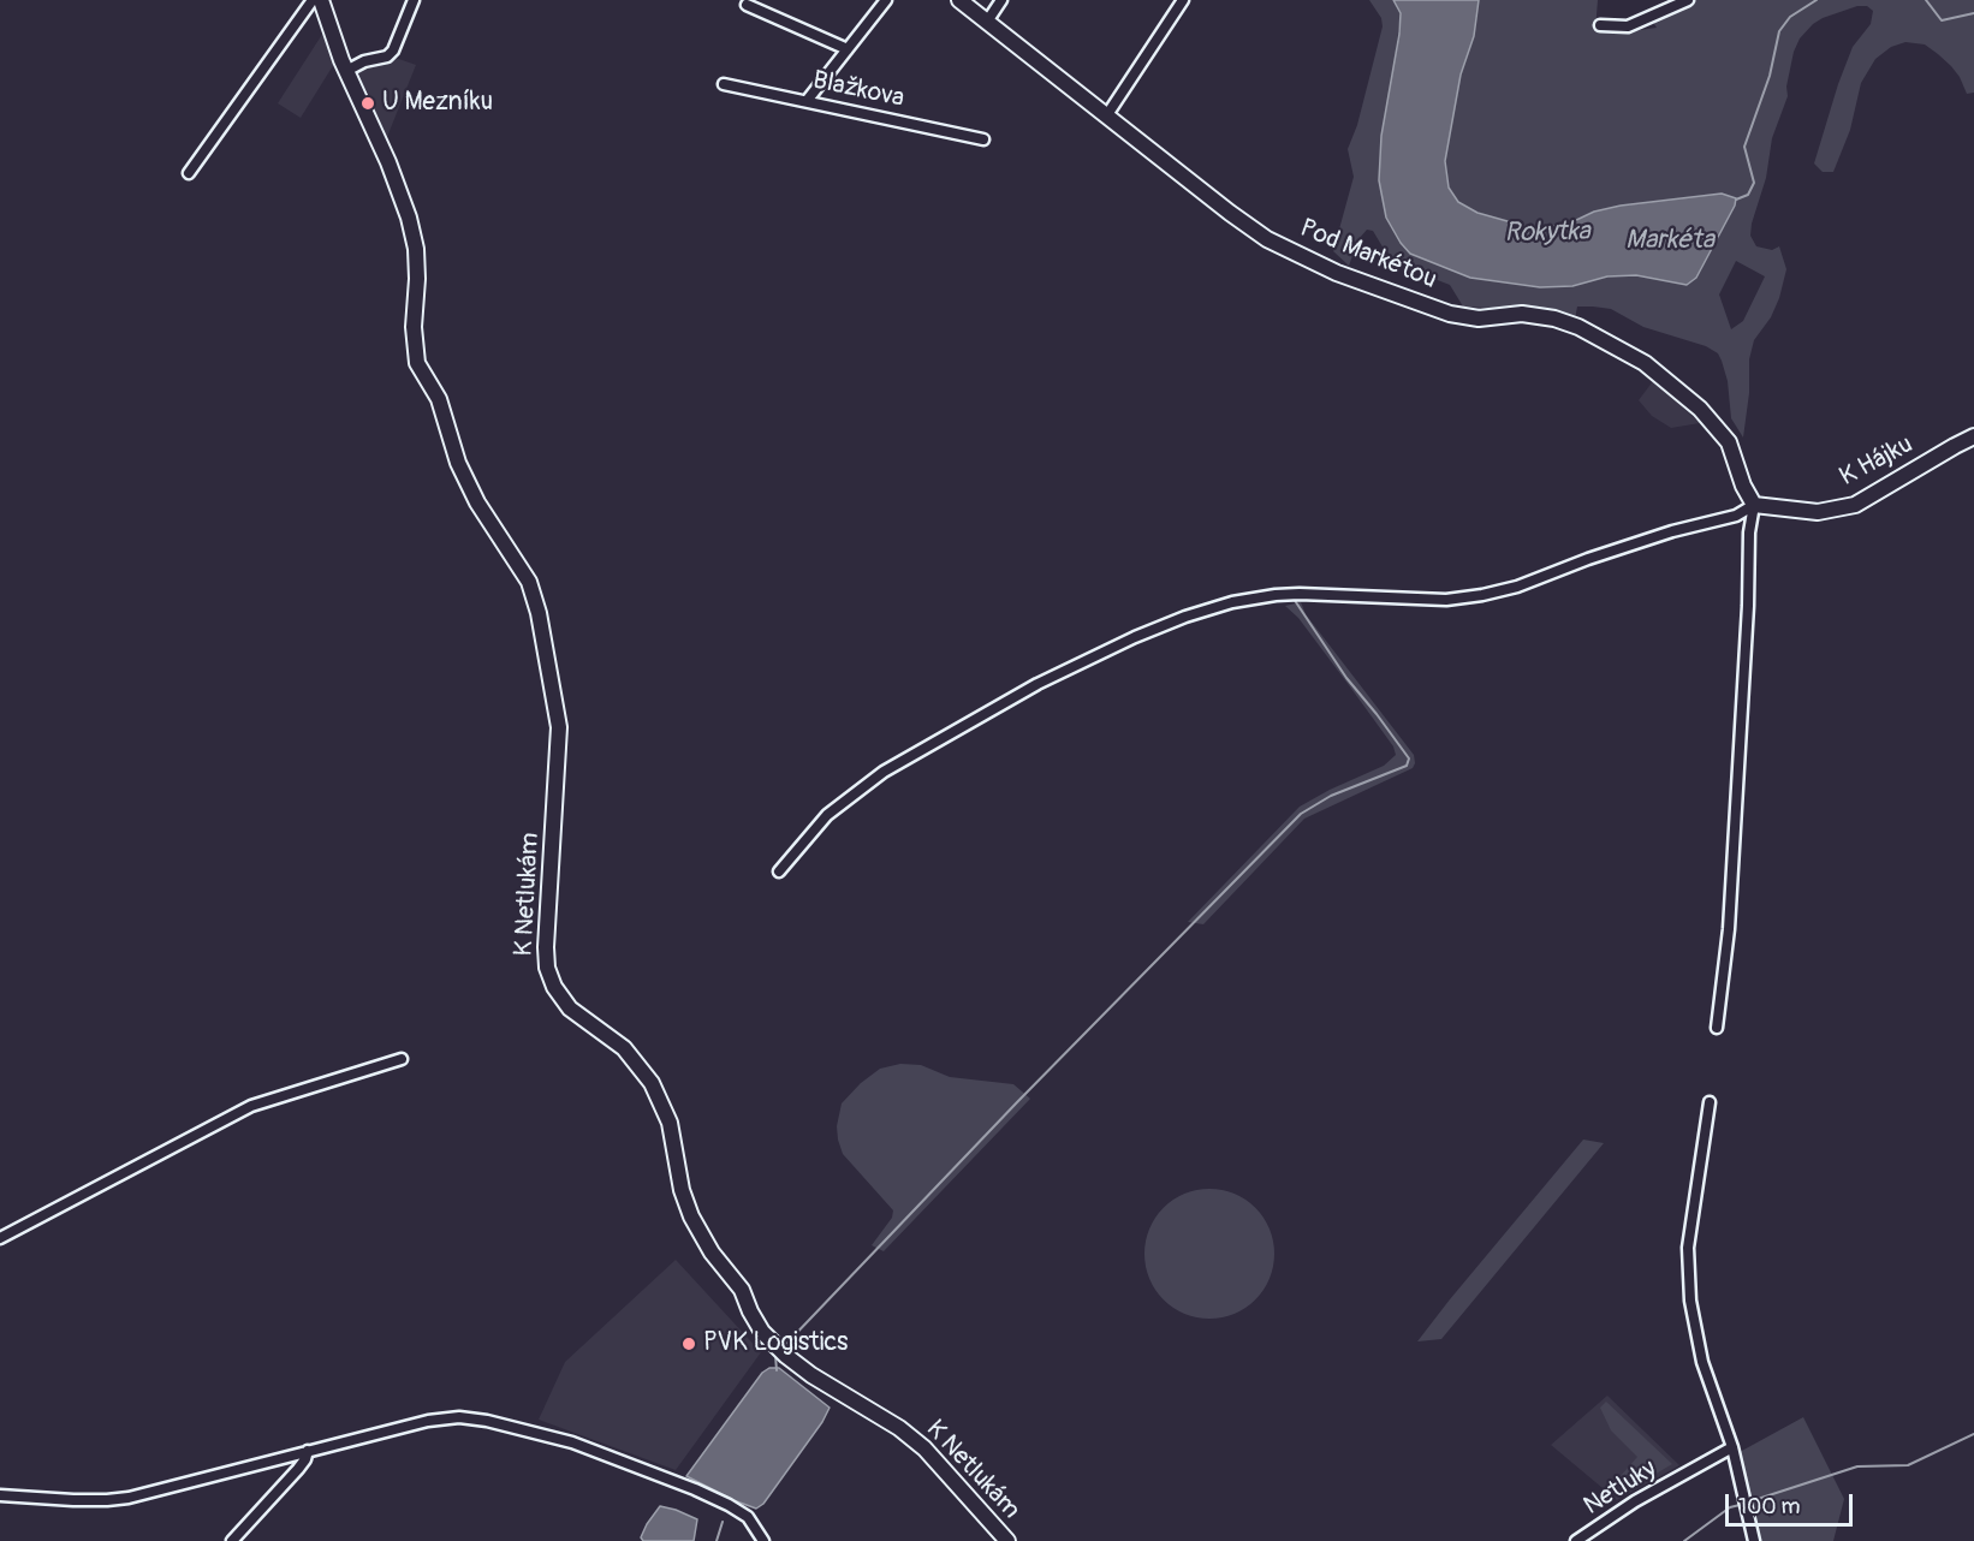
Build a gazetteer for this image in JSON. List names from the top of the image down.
{
  "streets": {
    "street": [
      "Blažkova",
      "Pod Markétou",
      "K Hájku",
      "K Netlukám",
      "Netluky"
    ]
  },
  "crossings": [
    ["Pod Markétou", "K Hájku"]
  ],
  "water": ["Rokytka", "Markéta"],
  "places": ["U Mezníku", "PVK Logistics"],
  "scale_bar": "100 m"
}
